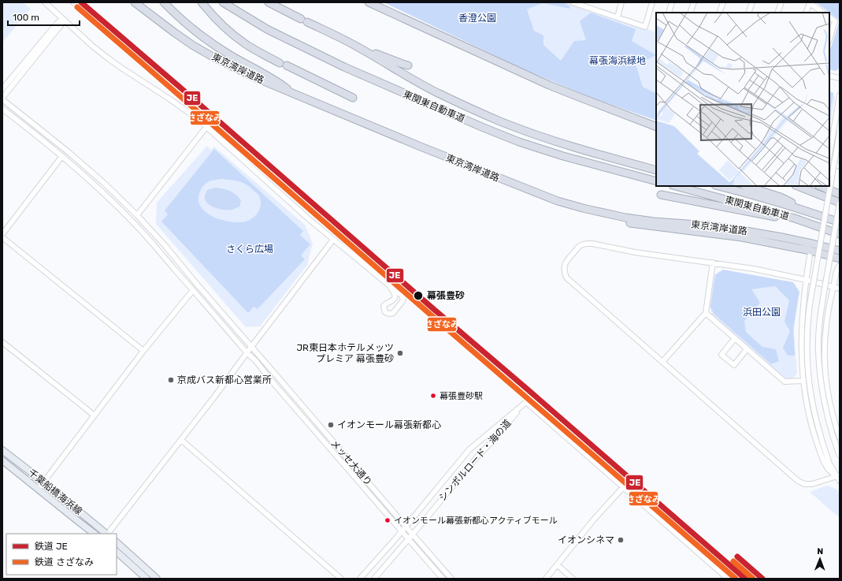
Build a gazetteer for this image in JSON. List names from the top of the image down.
{
  "streets": {
    "highway": ["東京湾岸道路", "東関東自動車道"],
    "main road": ["千葉船橋海浜線"],
    "street": ["シンボルロード・海の道", "メッセ大通り"]
  },
  "crossings": [
    ["シンボルロード・海の道", "メッセ大通り"]
  ],
  "parks": [
    "香澄公園",
    "幕張海浜緑地",
    "さくら広場",
    "浜田公園"
  ],
  "places": [
    "幕張豊砂",
    "JR東日本ホテルメッツ プレミア 幕張豊砂",
    "京成バス新都心営業所",
    "幕張豊砂駅",
    "イオンモール幕張新都心",
    "イオンモール幕張新都心アクティブモール",
    "イオンシネマ"
  ],
  "lines": ["rail line JE", "rail line さざなみ"],
  "legend": ["鉄道 JE", "鉄道 さざなみ"],
  "scale_bar": "100 m",
  "north": "top"
}
